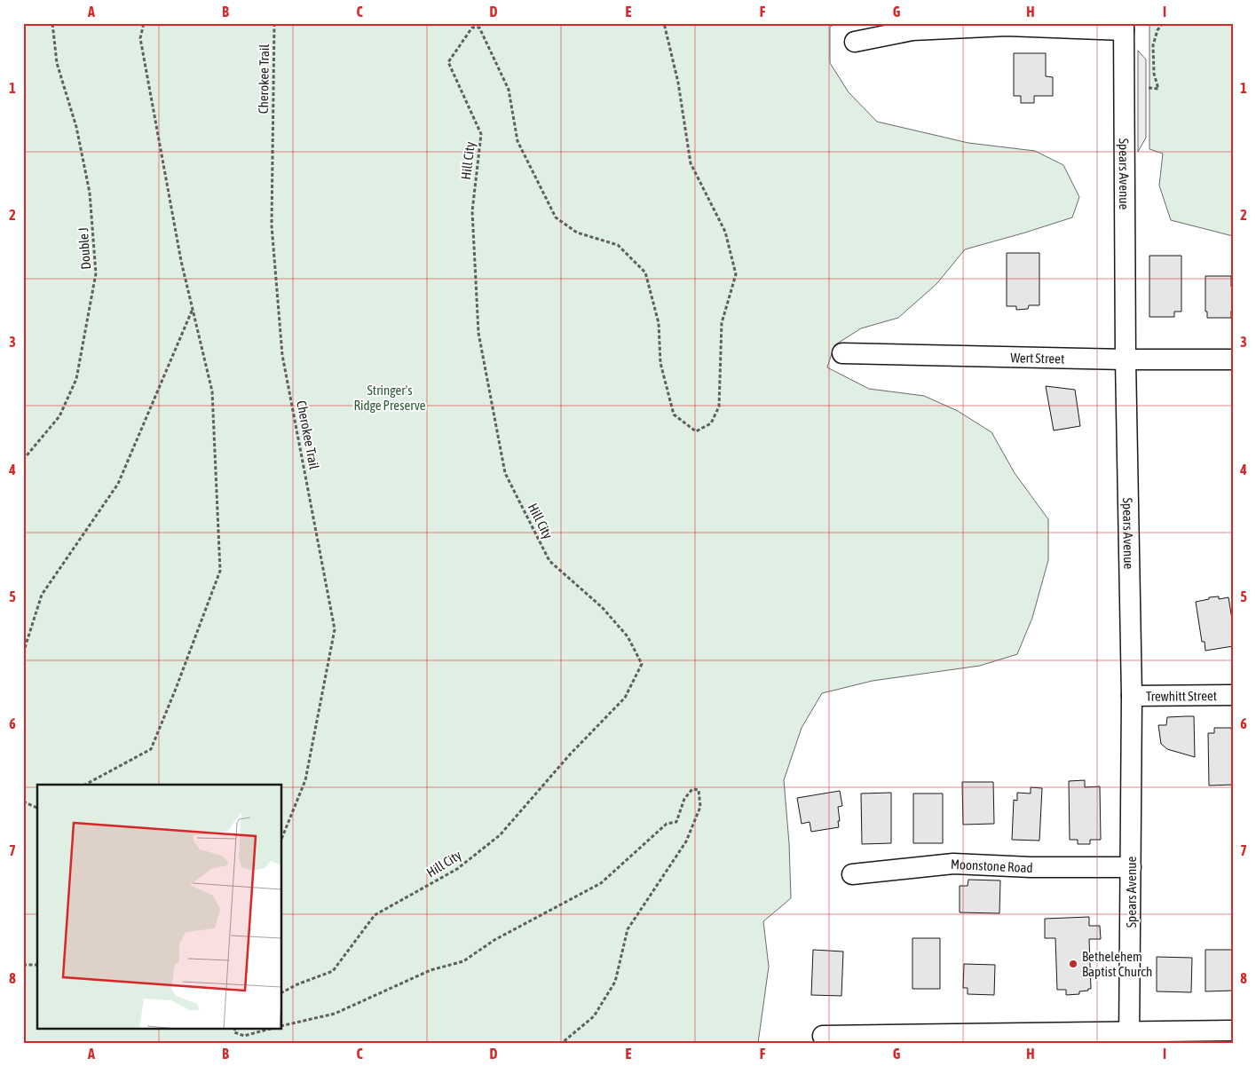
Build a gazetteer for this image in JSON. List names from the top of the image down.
{
  "streets": {
    "street": [
      "Spears Avenue",
      "Wert Street",
      "Trewhitt Street",
      "Moonstone Road"
    ],
    "path": ["Cherokee Trail", "Hill City", "Double J"]
  },
  "crossings": [
    ["Spears Avenue", "Wert Street"],
    ["Spears Avenue", "Trewhitt Street"],
    ["Spears Avenue", "Moonstone Road"]
  ],
  "parks": ["Stringer's Ridge Preserve"],
  "places": ["Bethelehem Baptist Church"],
  "grid": {
    "columns": [
      "A",
      "B",
      "C",
      "D",
      "E",
      "F",
      "G",
      "H",
      "I"
    ],
    "rows": [
      "1",
      "2",
      "3",
      "4",
      "5",
      "6",
      "7",
      "8"
    ]
  }
}
